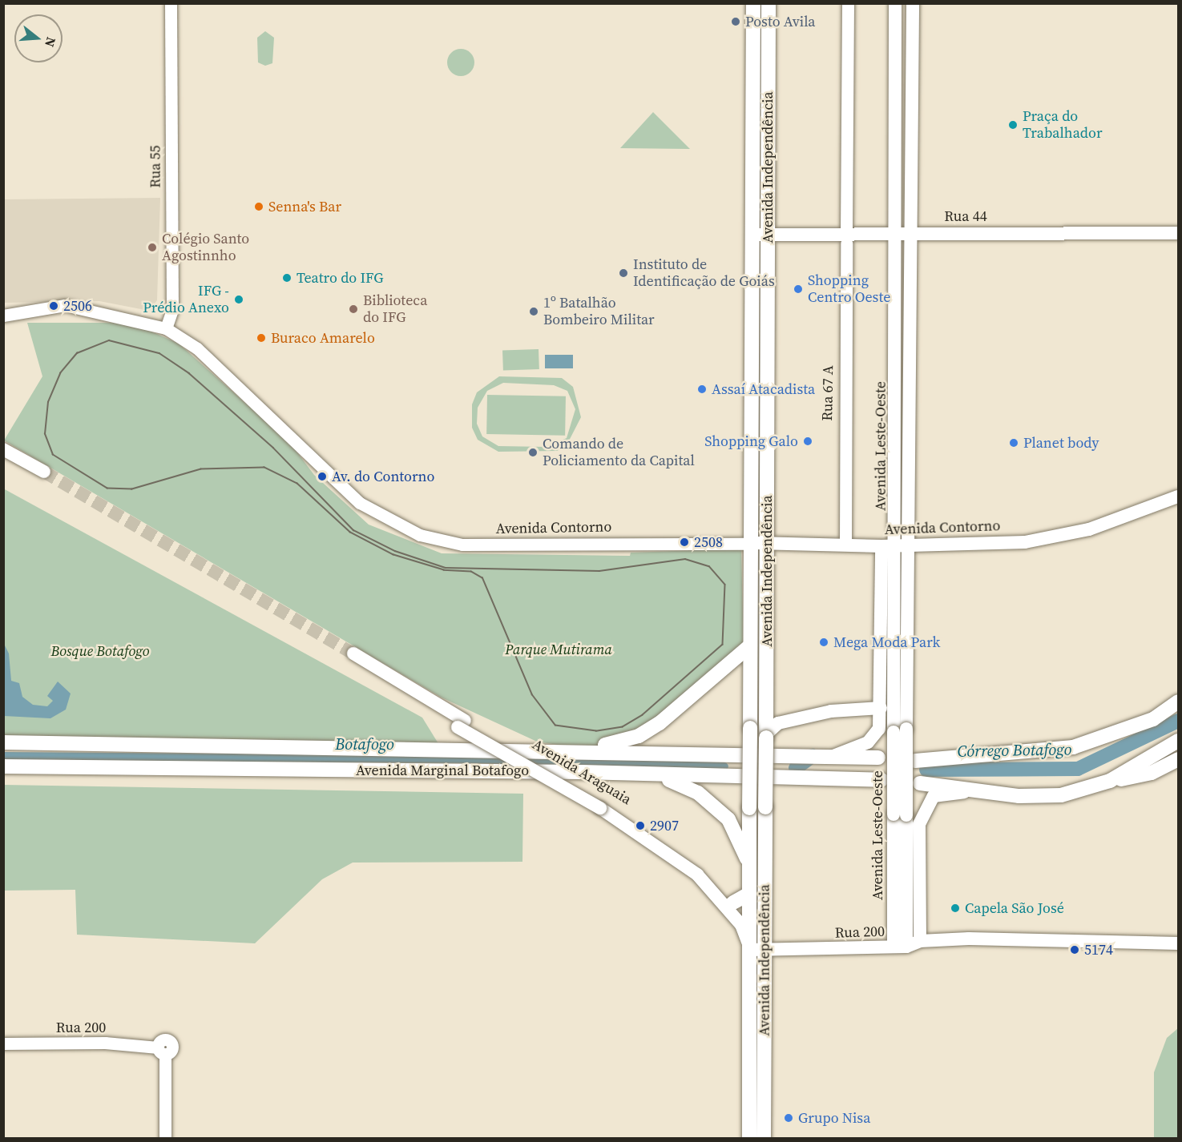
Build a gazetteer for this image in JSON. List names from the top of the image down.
{
  "streets": {
    "main road": [
      "Avenida Independência",
      "Rua 44",
      "Avenida Leste-Oeste",
      "Avenida Contorno",
      "Avenida Marginal Botafogo",
      "Avenida Araguaia",
      "Rua 200"
    ],
    "street": ["Rua 55", "Rua 67 A"]
  },
  "crossings": [
    ["Rua 55", "Avenida Contorno"],
    ["Avenida Independência", "Rua 44"],
    ["Avenida Independência", "Avenida Contorno"],
    ["Avenida Independência", "Avenida Araguaia"],
    ["Avenida Independência", "Rua 200"],
    ["Rua 44", "Rua 67 A"],
    ["Rua 44", "Avenida Leste-Oeste"],
    ["Rua 67 A", "Avenida Contorno"],
    ["Avenida Leste-Oeste", "Avenida Contorno"],
    ["Avenida Leste-Oeste", "Rua 200"],
    ["Avenida Araguaia", "Rua 200"]
  ],
  "water": ["Botafogo", "Córrego Botafogo"],
  "parks": ["Parque Mutirama", "Bosque Botafogo"],
  "places": [
    "Posto Avila",
    "Praça do Trabalhador",
    "Senna's Bar",
    "Colégio Santo Agostinnho",
    "Instituto de Identificação de Goiás",
    "Teatro do IFG",
    "Shopping Centro Oeste",
    "IFG - Prédio Anexo",
    "2506",
    "Biblioteca do IFG",
    "1º Batalhão Bombeiro Militar",
    "Buraco Amarelo",
    "Assaí Atacadista",
    "Shopping Galo",
    "Planet body",
    "Comando de Policiamento da Capital",
    "Av. do Contorno",
    "2508",
    "Mega Moda Park",
    "2907",
    "Capela São José",
    "5174",
    "Grupo Nisa"
  ],
  "north": "right"
}
